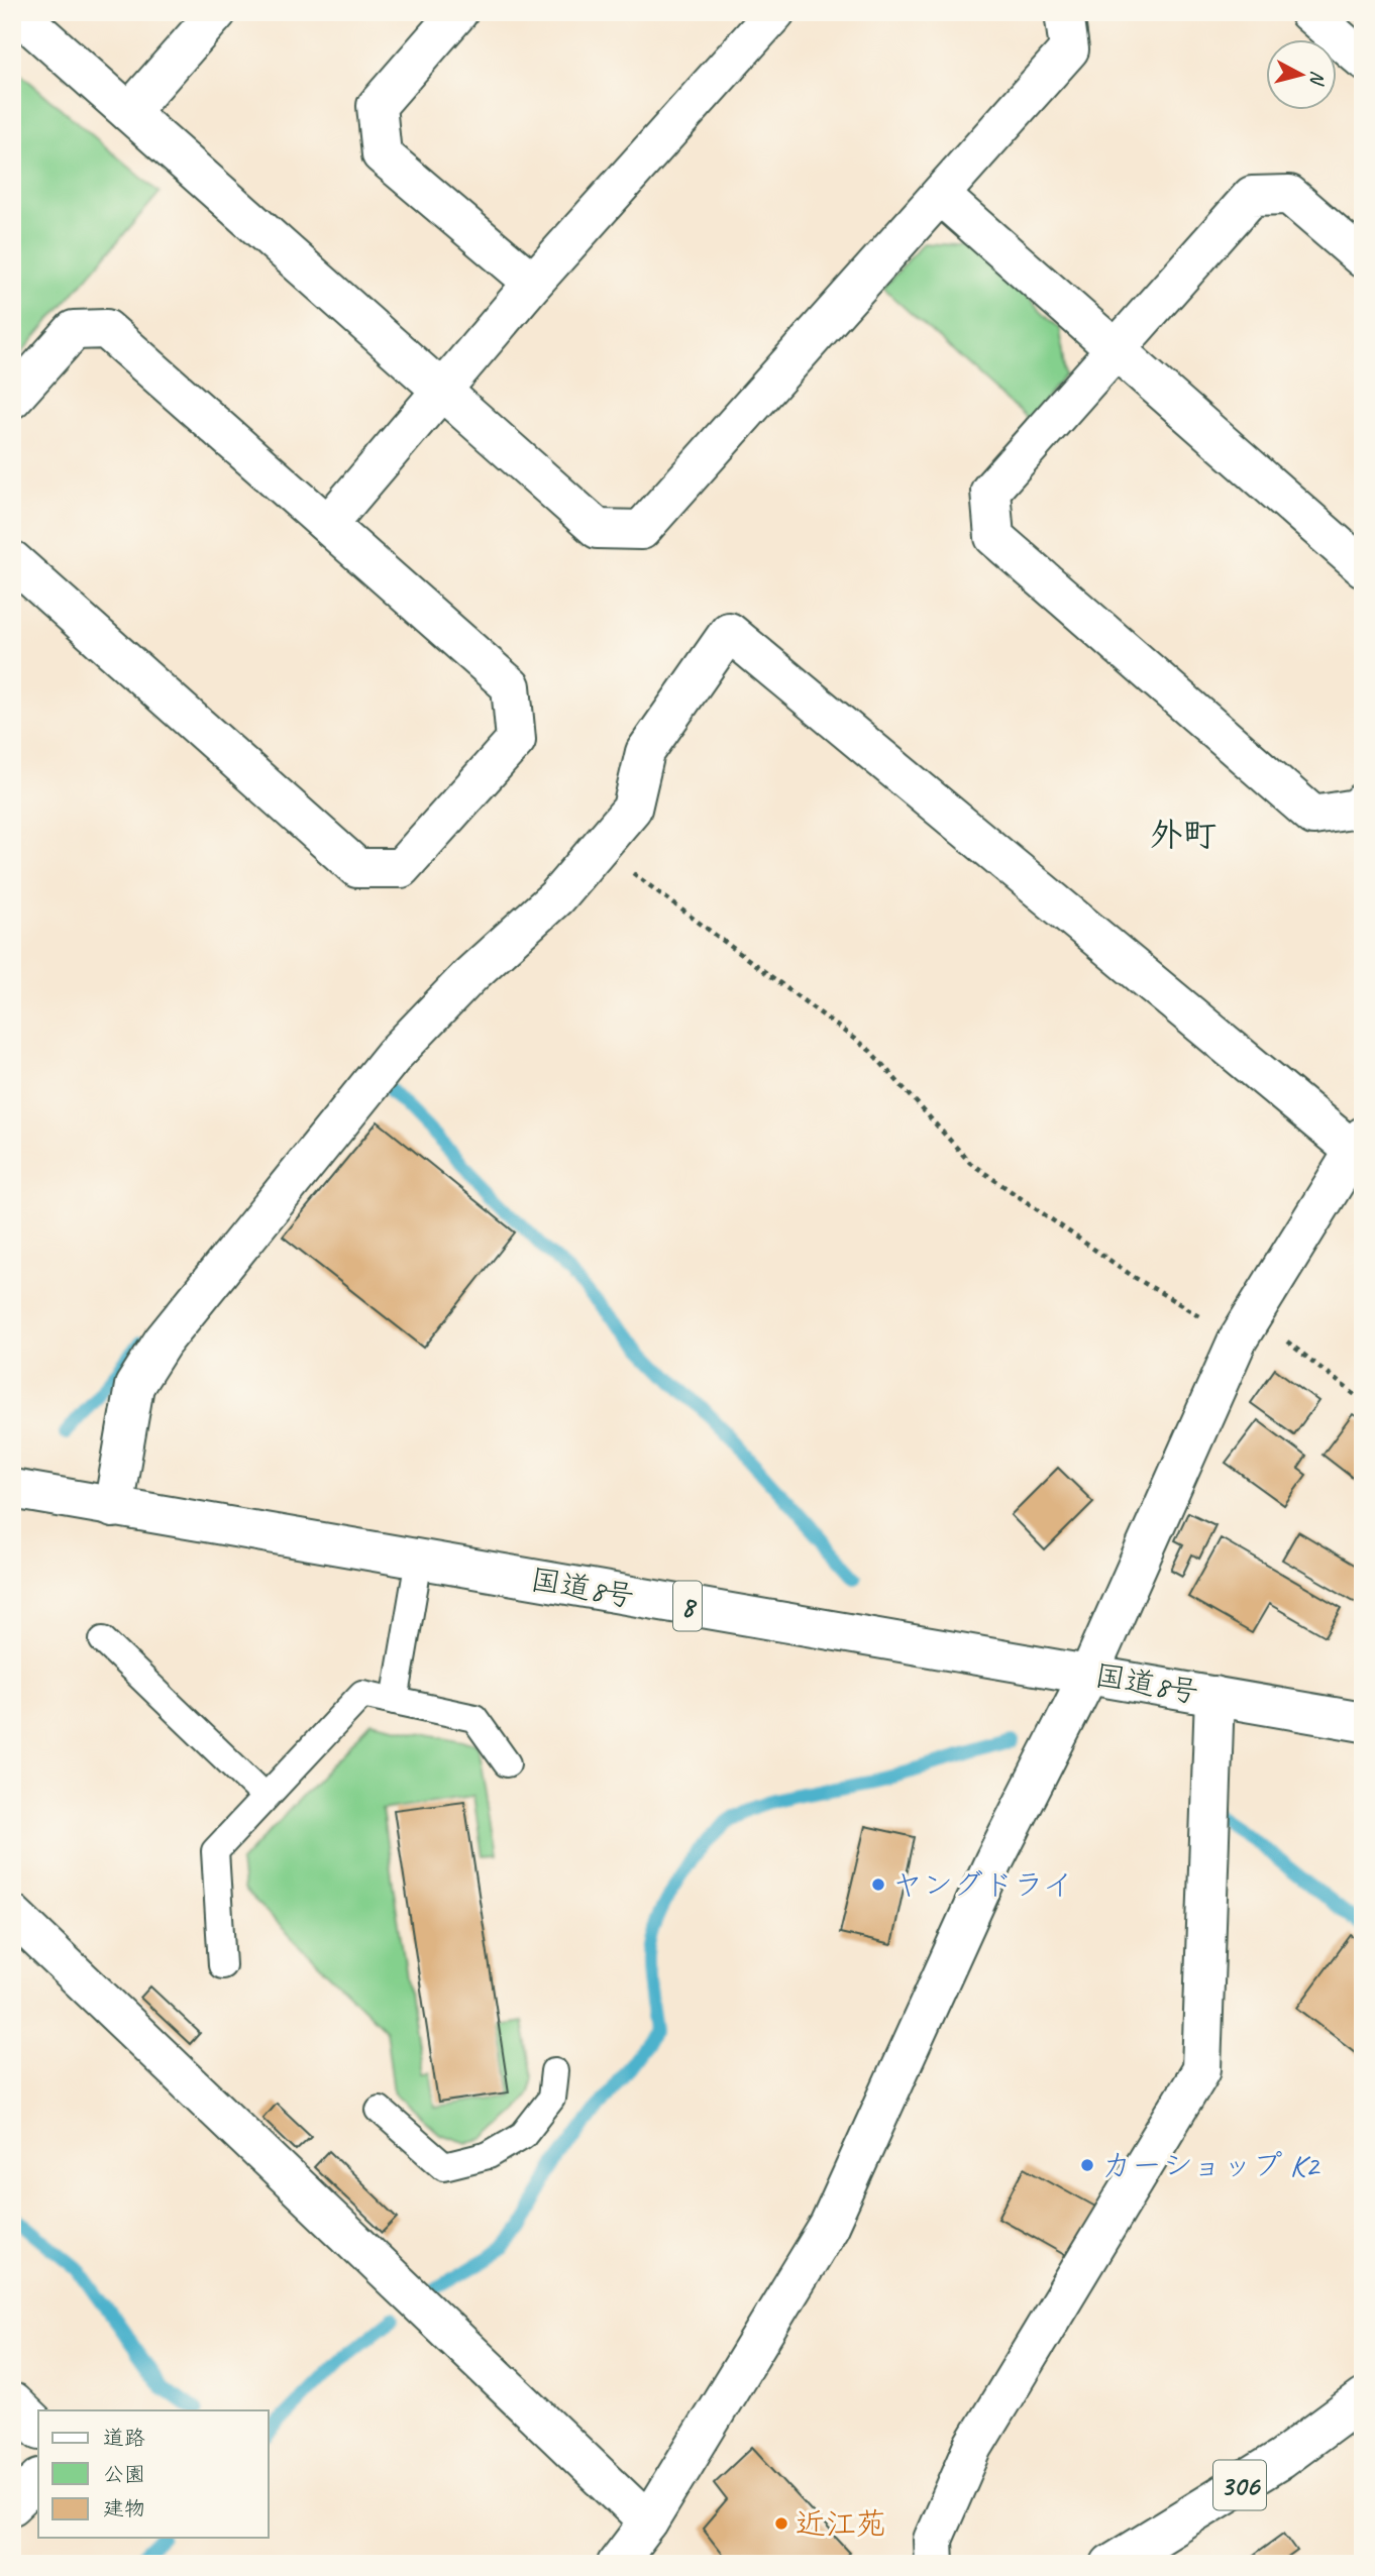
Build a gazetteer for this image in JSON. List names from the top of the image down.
{
  "streets": {
    "main road": ["国道8号", "8", "306"]
  },
  "districts": ["外町"],
  "places": ["ヤングドライ", "カーショップ K2", "近江苑"],
  "legend": ["道路", "公園", "建物"],
  "north": "right"
}
